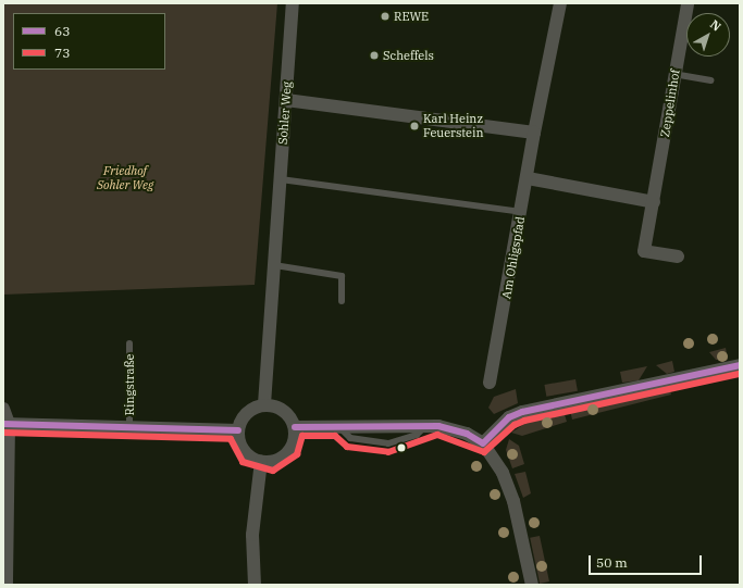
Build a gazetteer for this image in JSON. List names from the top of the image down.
{
  "streets": {
    "street": [
      "Zeppelinhof",
      "Sohler Weg",
      "Am Ohligspfad",
      "Ringstraße"
    ]
  },
  "crossings": [
    ["Sohler Weg", "Ringstraße"]
  ],
  "parks": ["Friedhof Sohler Weg"],
  "places": ["REWE", "Scheffels", "Karl Heinz Feuerstein"],
  "lines": ["transit line 63", "transit line 73"],
  "legend": ["63", "73"],
  "scale_bar": "50 m",
  "north": "top right"
}
